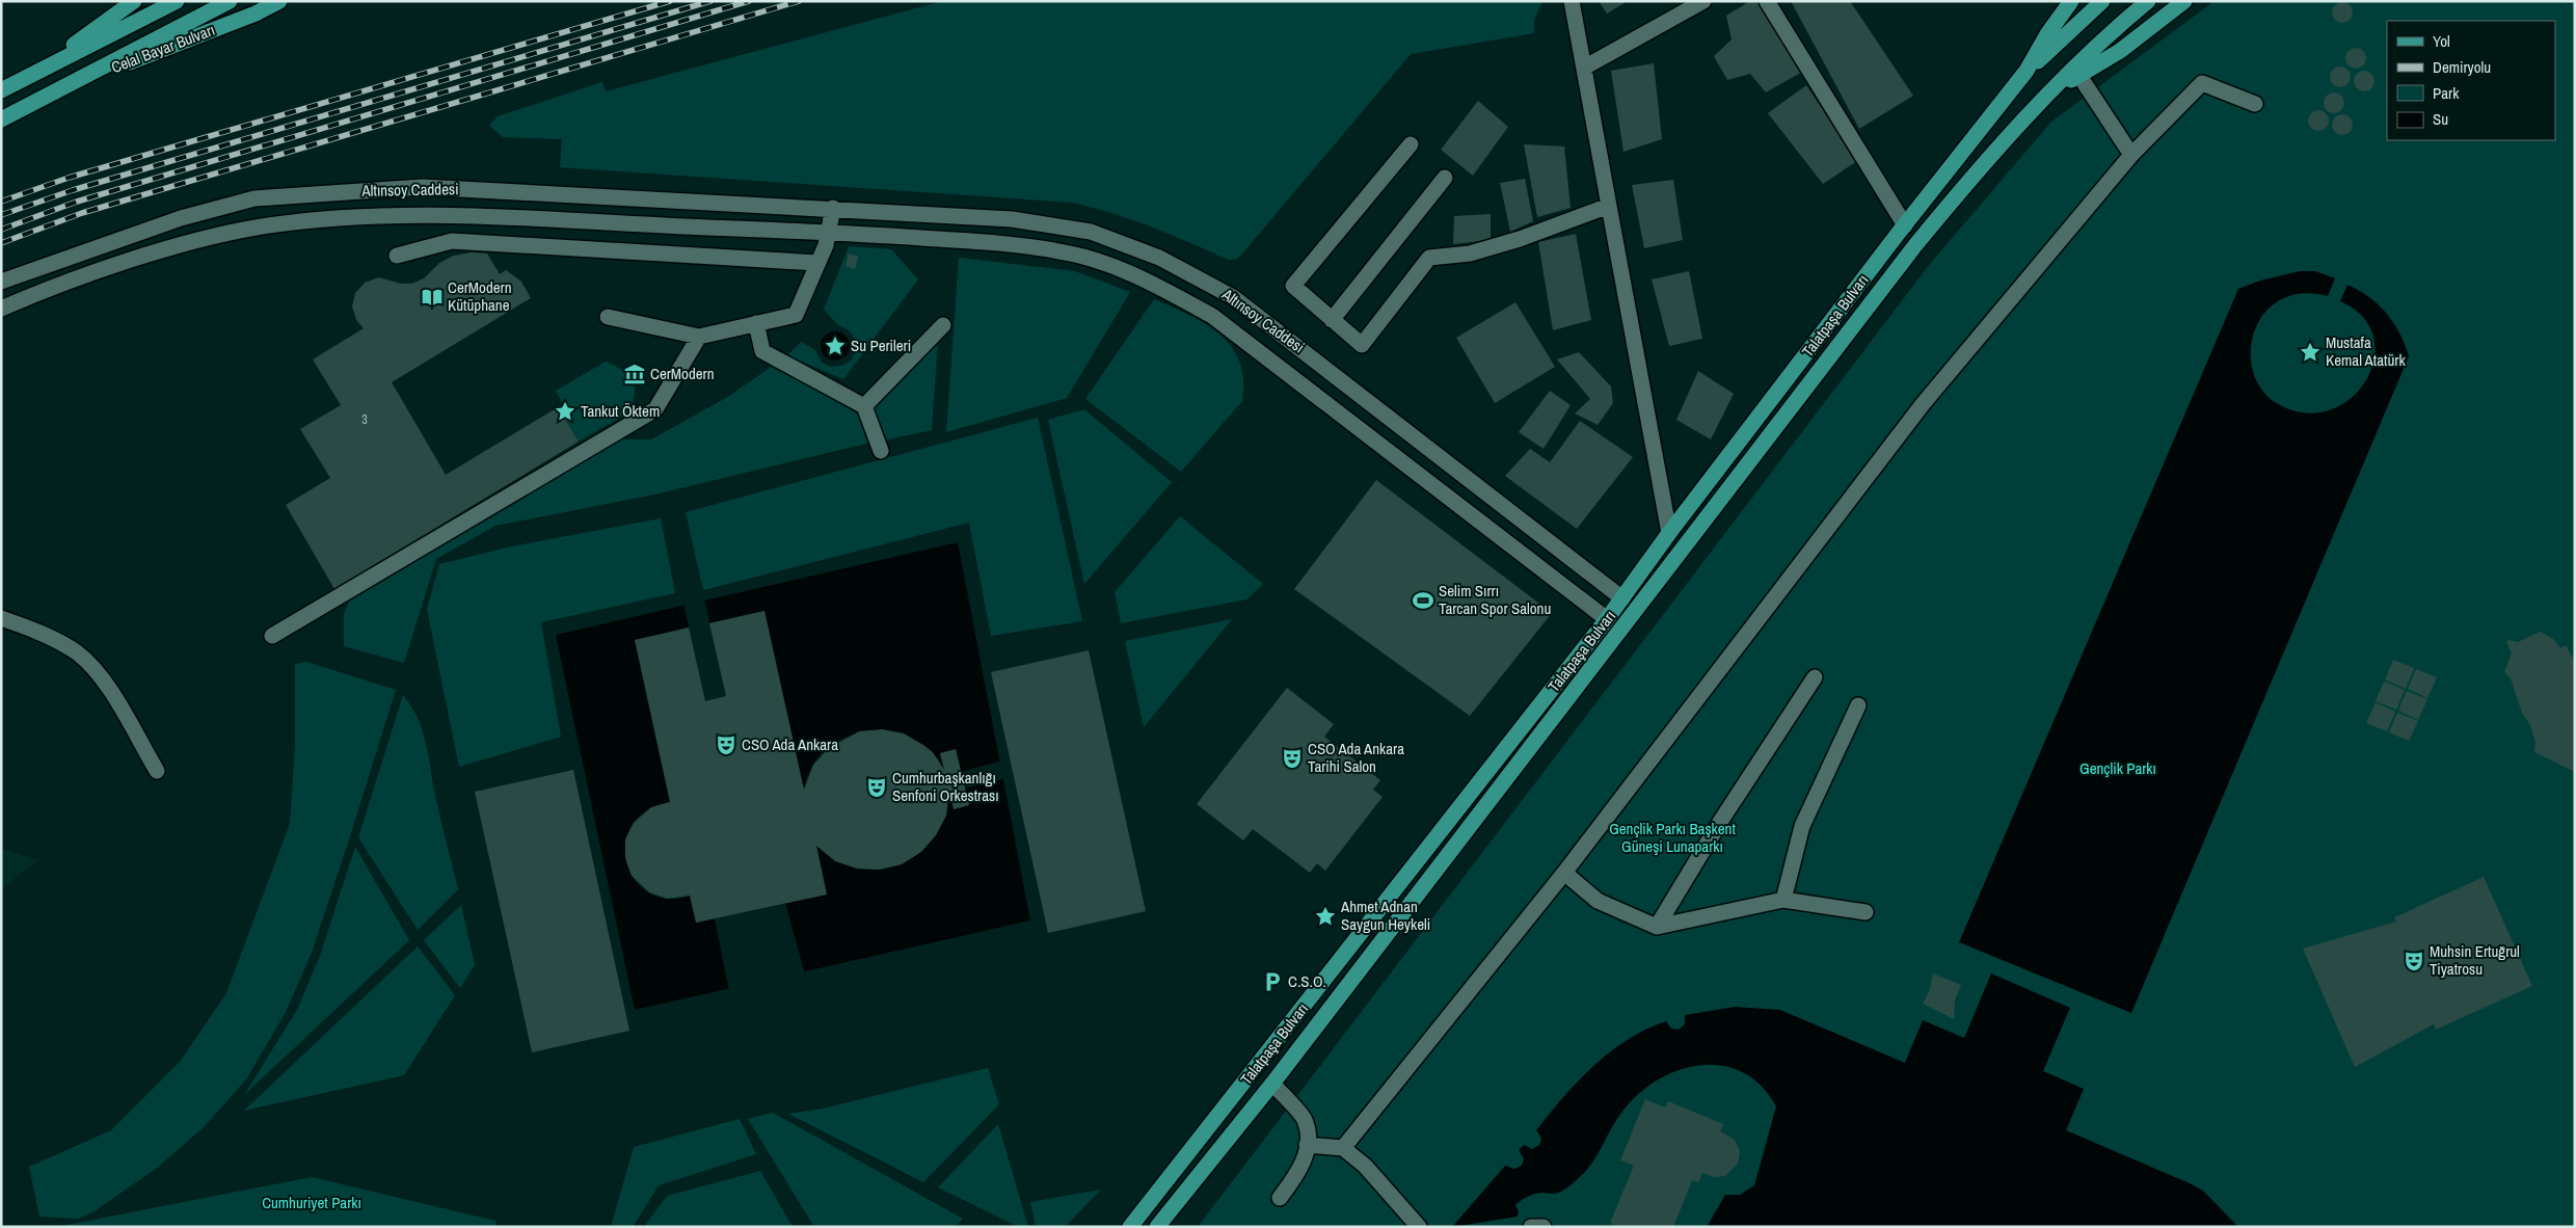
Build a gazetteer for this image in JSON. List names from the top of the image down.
{
  "streets": {
    "main road": ["Celal Bayar Bulvarı", "Talatpaşa Bulvarı"],
    "street": ["Altınsoy Caddesi"]
  },
  "crossings": [
    ["Altınsoy Caddesi", "Talatpaşa Bulvarı"]
  ],
  "parks": ["Gençlik Parkı", "Gençlik Parkı Başkent Güneşi Lunaparkı", "Cumhuriyet Parkı"],
  "places": {
    "library": ["CerModern Kütüphane"],
    "place": [
      "Su Perileri",
      "Mustafa Kemal Atatürk",
      "Tankut Öktem",
      "Ahmet Adnan Saygun Heykeli"
    ],
    "museum": ["CerModern"],
    "sports": ["Selim Sırrı Tarcan Spor Salonu"],
    "theatre": [
      "CSO Ada Ankara",
      "CSO Ada Ankara Tarihi Salon",
      "Cumhurbaşkanlığı Senfoni Orkestrası",
      "Muhsin Ertuğrul Tiyatrosu"
    ],
    "parking": ["C.S.O."]
  },
  "house_numbers": ["3"],
  "legend": [
    "Yol",
    "Demiryolu",
    "Park",
    "Su"
  ]
}
